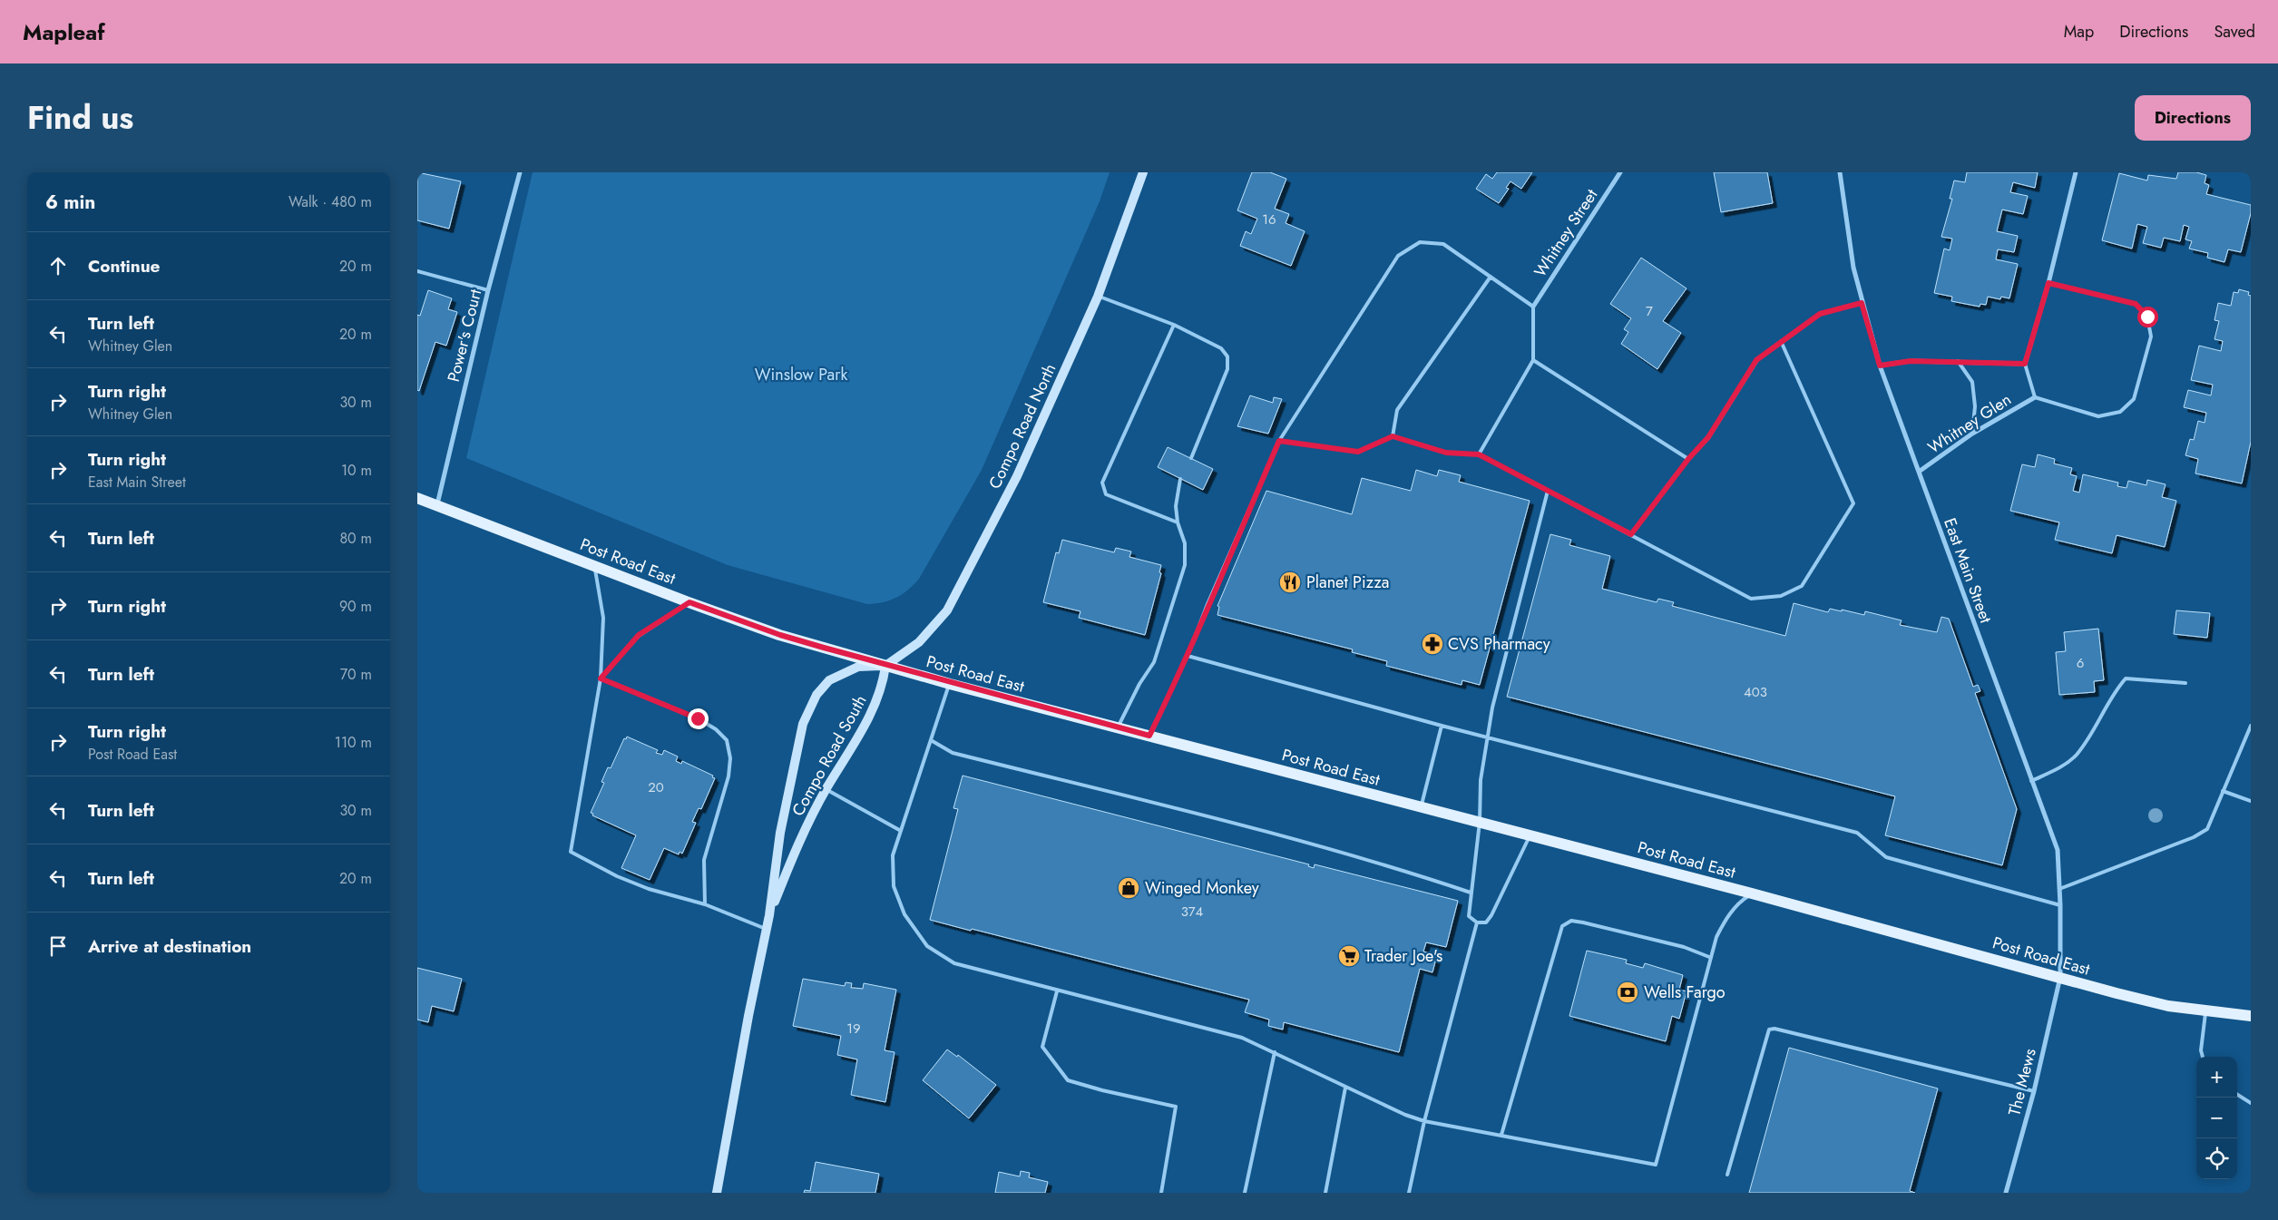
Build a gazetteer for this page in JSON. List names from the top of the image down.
{
  "streets": {
    "main road": ["Compo Road North", "Post Road East", "Compo Road South"],
    "street": [
      "Whitney Street",
      "Power's Court",
      "Whitney Glen",
      "East Main Street",
      "The Mews"
    ]
  },
  "crossings": [
    ["Power's Court", "Post Road East"],
    ["Whitney Glen", "East Main Street"],
    ["Compo Road North", "Post Road East"],
    ["Compo Road North", "Compo Road South"],
    ["Post Road East", "East Main Street"],
    ["Post Road East", "Compo Road South"],
    ["Post Road East", "The Mews"],
    ["East Main Street", "The Mews"]
  ],
  "parks": ["Winslow Park"],
  "places": {
    "restaurant": ["Planet Pizza"],
    "pharmacy": ["CVS Pharmacy"],
    "shop": ["Winged Monkey"],
    "supermarket": ["Trader Joe's"],
    "bank": ["Wells Fargo"]
  },
  "house_numbers": [
    "16",
    "7",
    "6",
    "403",
    "20",
    "374",
    "19"
  ],
  "page": {
    "header": "Mapleaf",
    "nav": ["Map", "Directions", "Saved"],
    "title": "Find us",
    "buttons": "Directions",
    "heading": ["6 min", "Walk · 480 m"],
    "list": [
      ["Continue", "20 m"],
      ["Turn left", "Whitney Glen", "20 m"],
      ["Turn right", "Whitney Glen", "30 m"],
      ["Turn right", "East Main Street", "10 m"],
      ["Turn left", "80 m"],
      ["Turn right", "90 m"],
      ["Turn left", "70 m"],
      ["Turn right", "Post Road East", "110 m"],
      ["Turn left", "30 m"],
      ["Turn left", "20 m"],
      "Arrive at destination"
    ],
    "map_buttons": ["+", "−"]
  }
}
